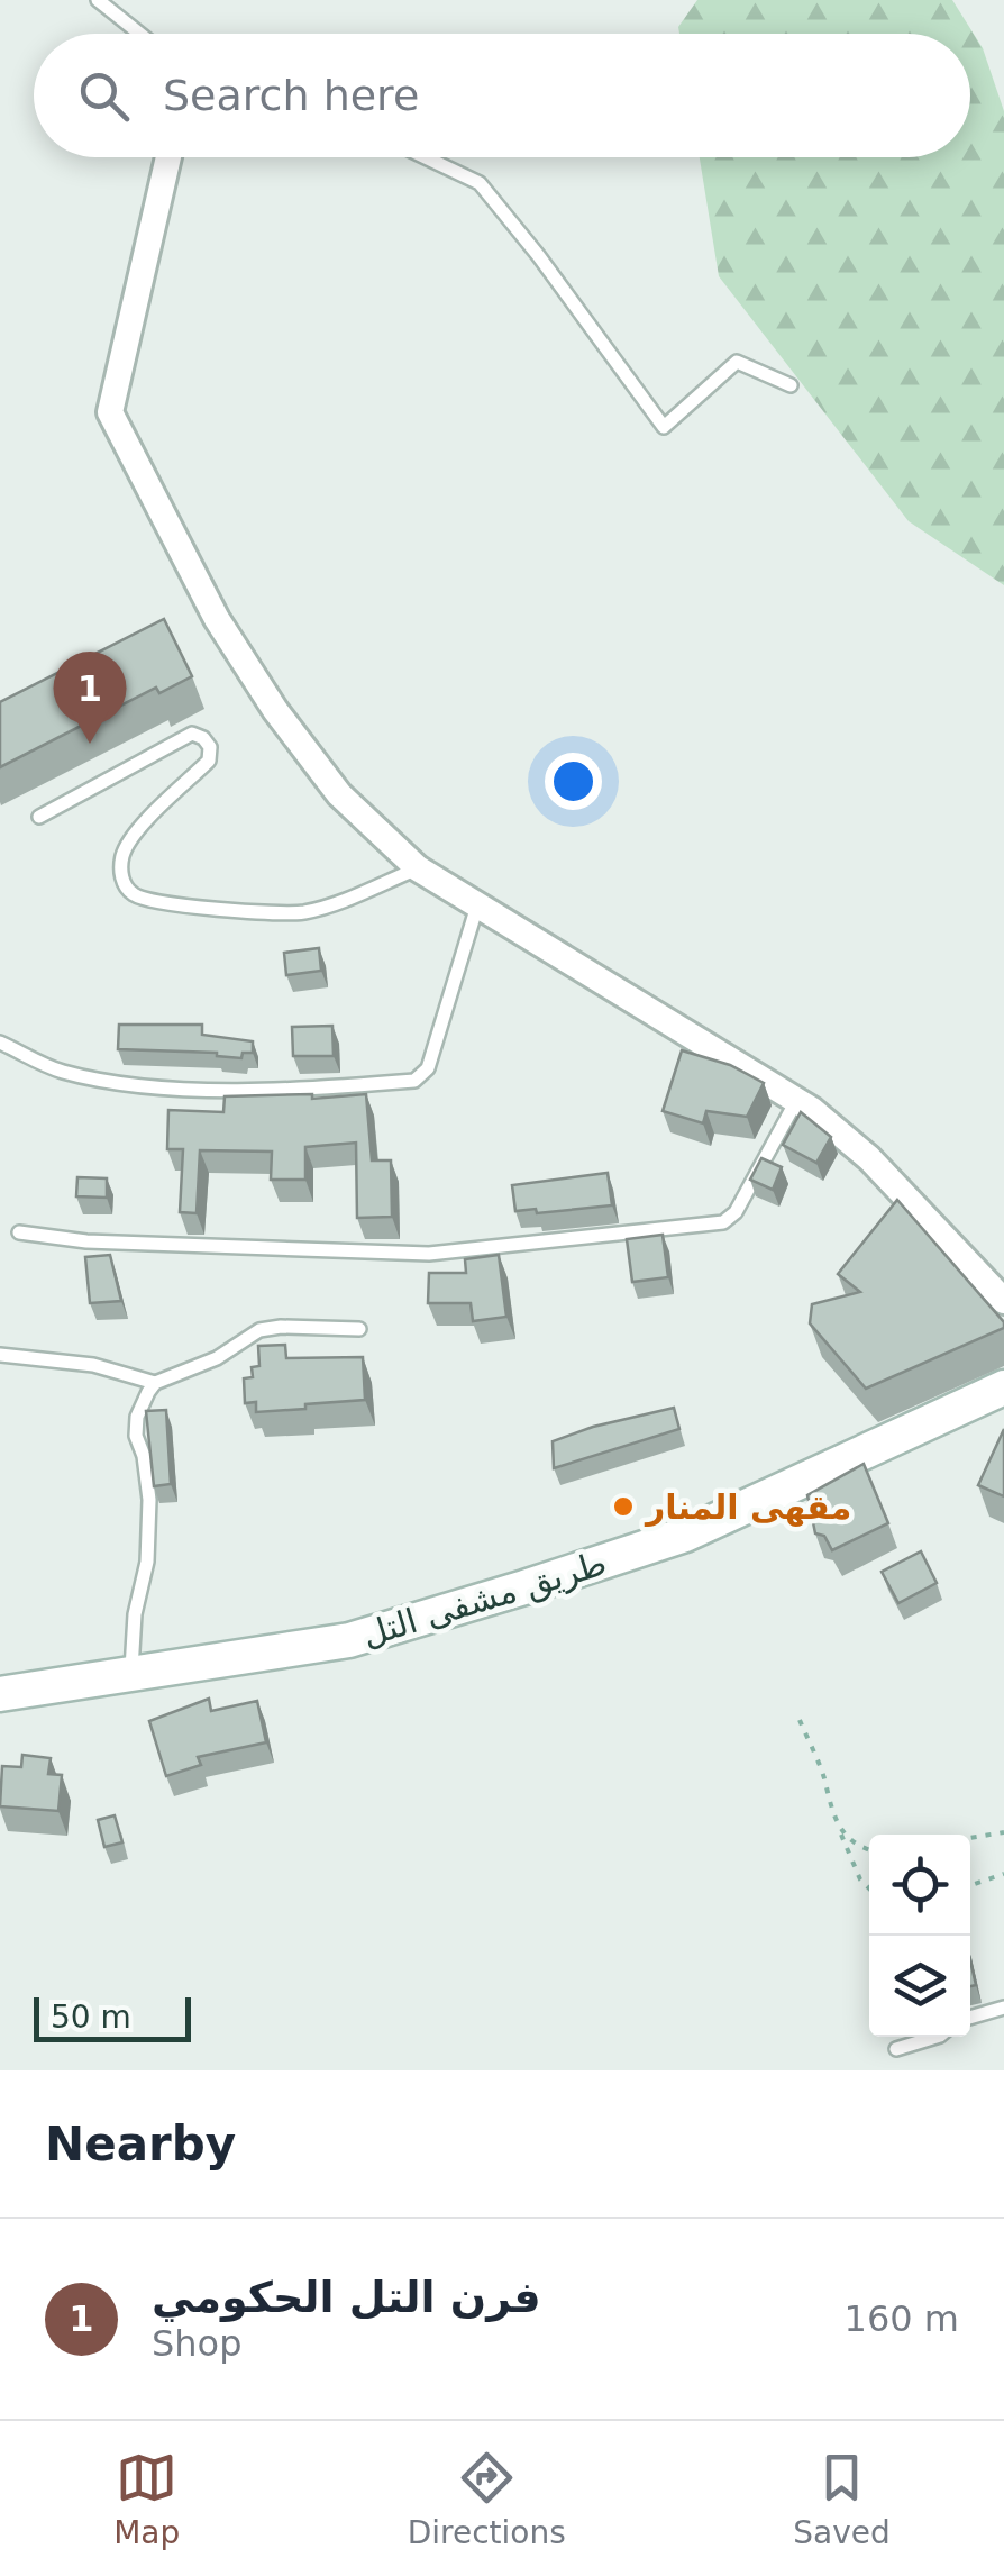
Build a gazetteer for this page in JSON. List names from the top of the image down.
{
  "streets": {
    "street": ["طريق مشفى التل"]
  },
  "places": ["مقهى المنار"],
  "scale_bar": "50 m",
  "page": {
    "search": "Search here",
    "pins": "1",
    "scale": "50 m",
    "heading": "Nearby",
    "list": [
      {
        "mark": "1",
        "name": "فرن التل الحكومي",
        "note": "Shop",
        "value": "160 m"
      }
    ],
    "nav": ["Map", "Directions", "Saved"]
  }
}
